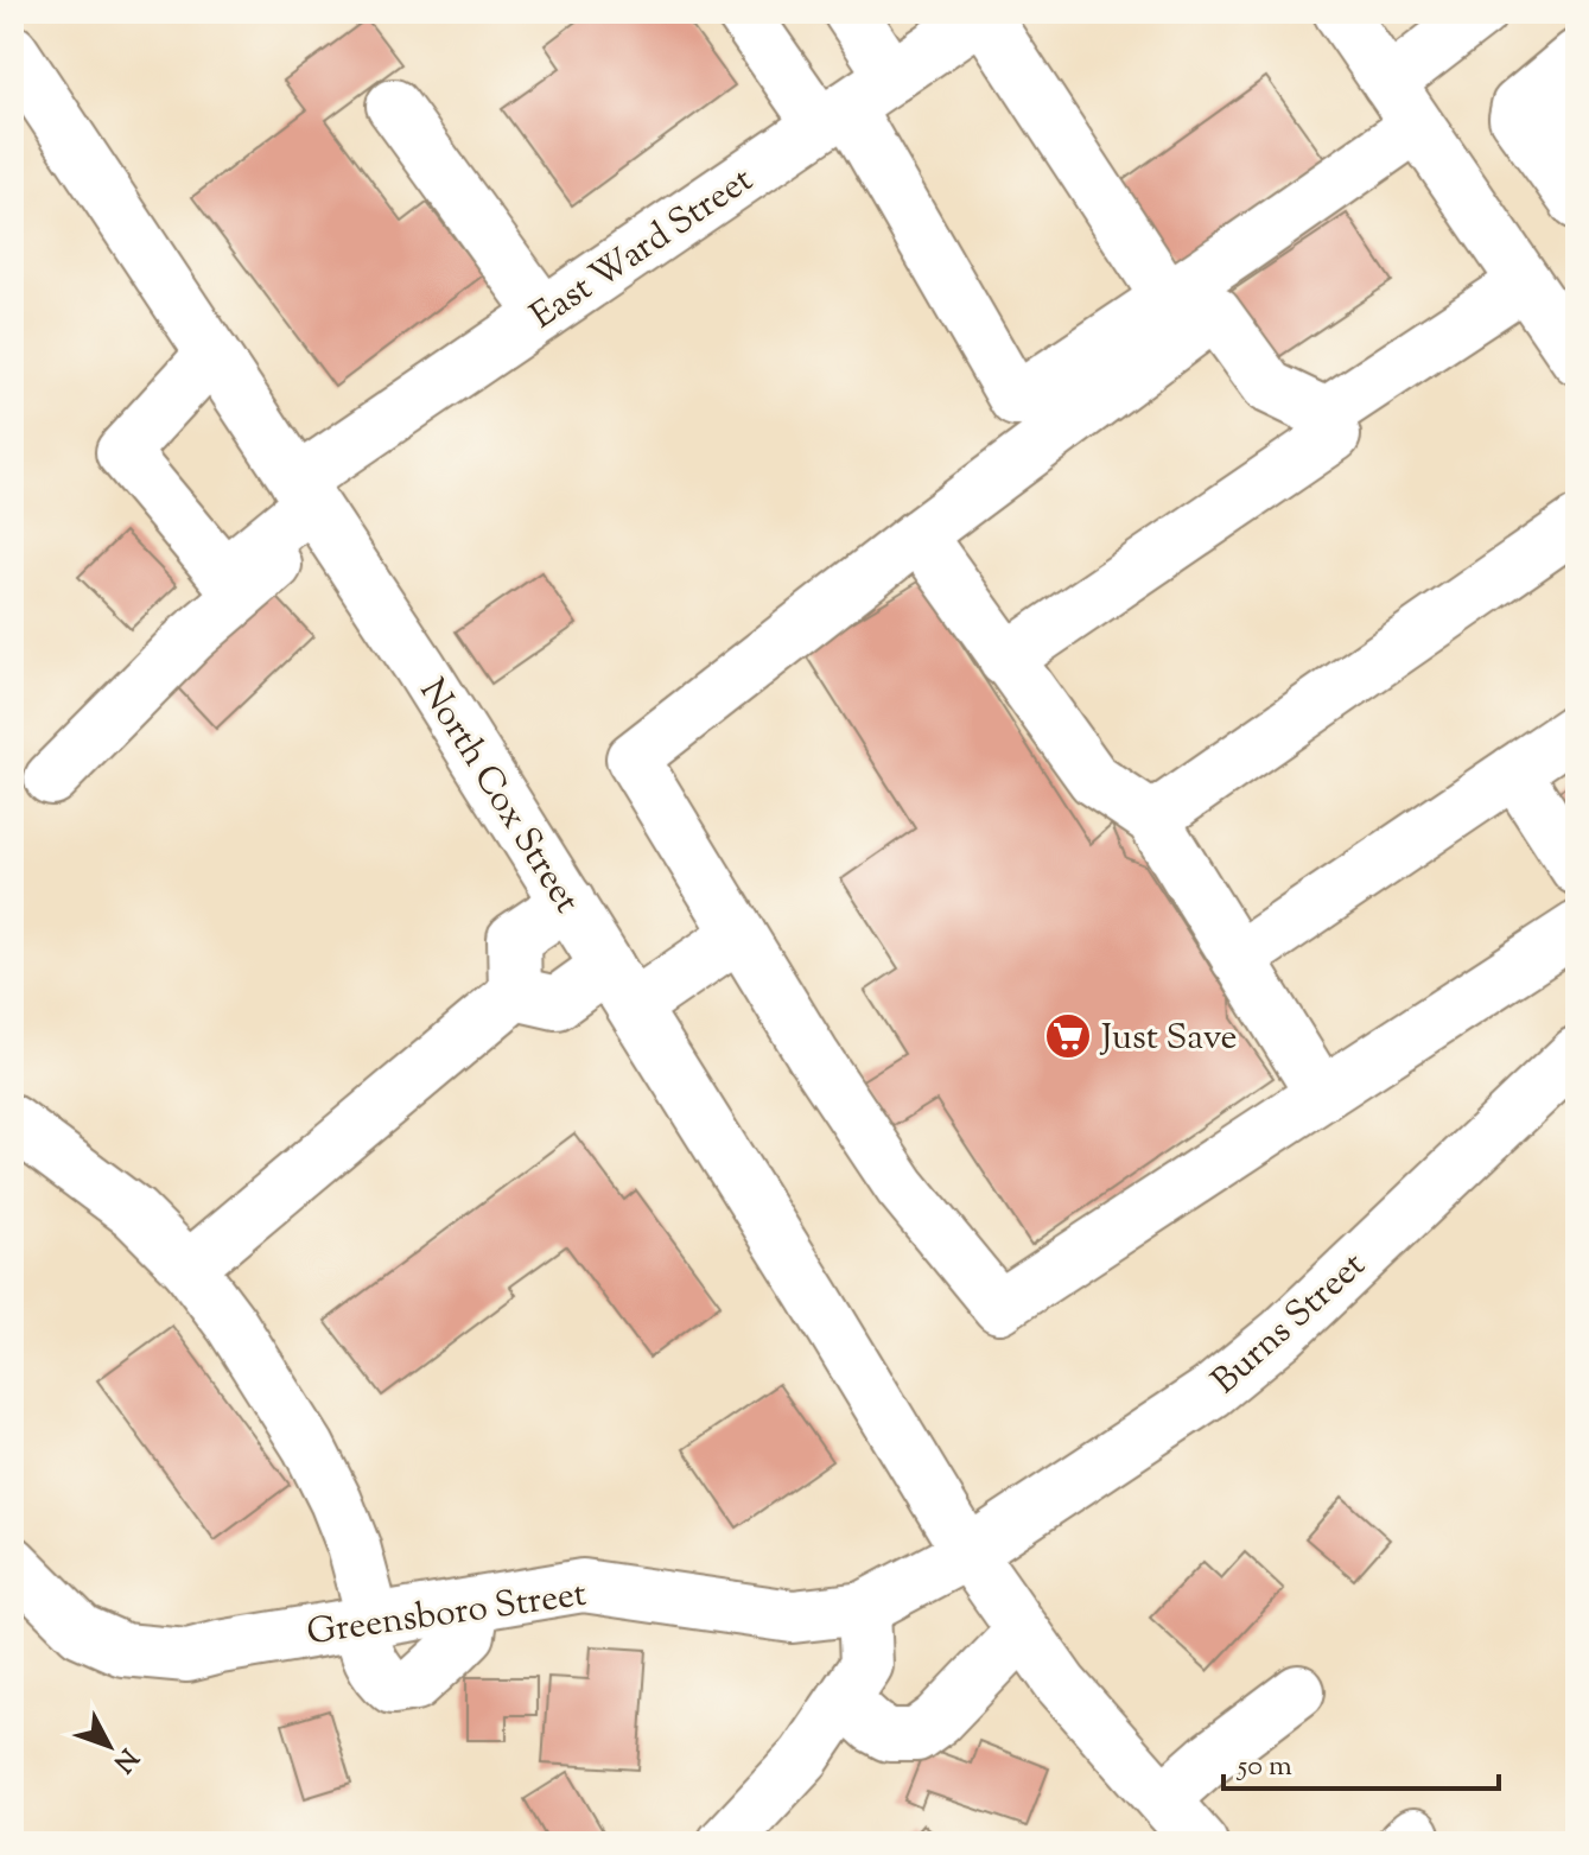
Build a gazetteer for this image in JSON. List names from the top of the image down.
{
  "streets": {
    "street": [
      "East Ward Street",
      "North Cox Street",
      "Burns Street",
      "Greensboro Street"
    ]
  },
  "crossings": [
    ["East Ward Street", "North Cox Street"],
    ["North Cox Street", "Burns Street"],
    ["North Cox Street", "Greensboro Street"],
    ["Burns Street", "Greensboro Street"]
  ],
  "places": {
    "supermarket": ["Just Save"]
  },
  "scale_bar": "50 m",
  "north": "bottom right"
}
